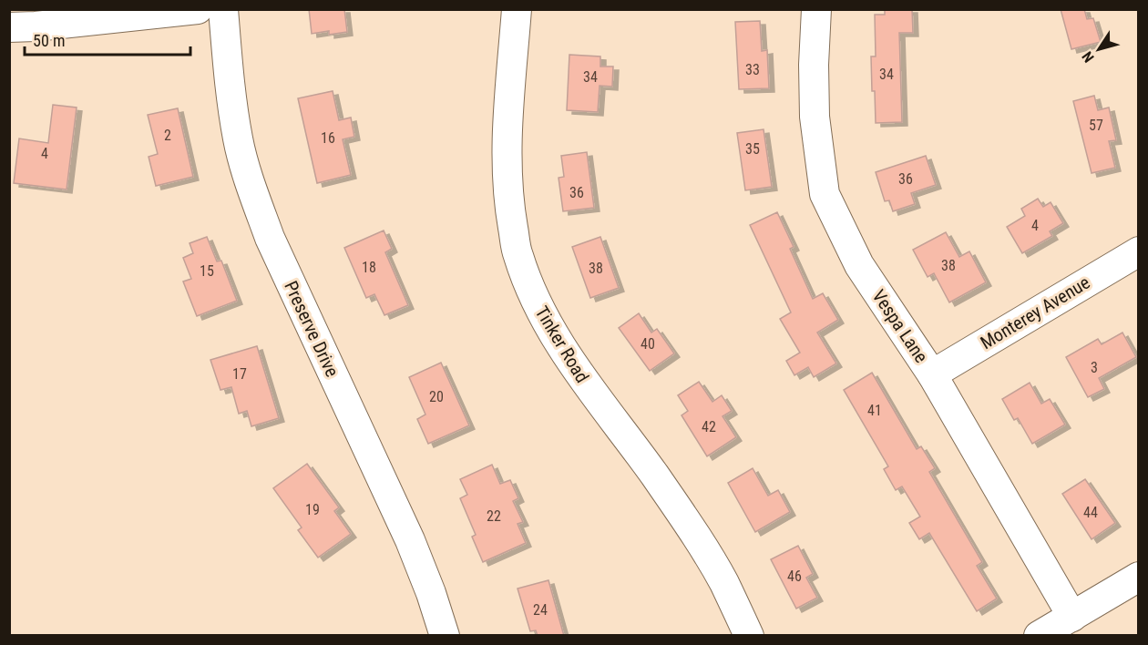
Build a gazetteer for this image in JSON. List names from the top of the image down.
{
  "streets": {
    "street": [
      "Monterey Avenue",
      "Vespa Lane",
      "Preserve Drive",
      "Tinker Road"
    ]
  },
  "crossings": [
    ["Monterey Avenue", "Vespa Lane"]
  ],
  "house_numbers": [
    "33",
    "34",
    "34",
    "57",
    "2",
    "16",
    "35",
    "4",
    "36",
    "36",
    "4",
    "38",
    "18",
    "38",
    "15",
    "40",
    "3",
    "17",
    "20",
    "41",
    "42",
    "19",
    "44",
    "22",
    "46",
    "24"
  ],
  "scale_bar": "50 m",
  "north": "bottom left"
}
